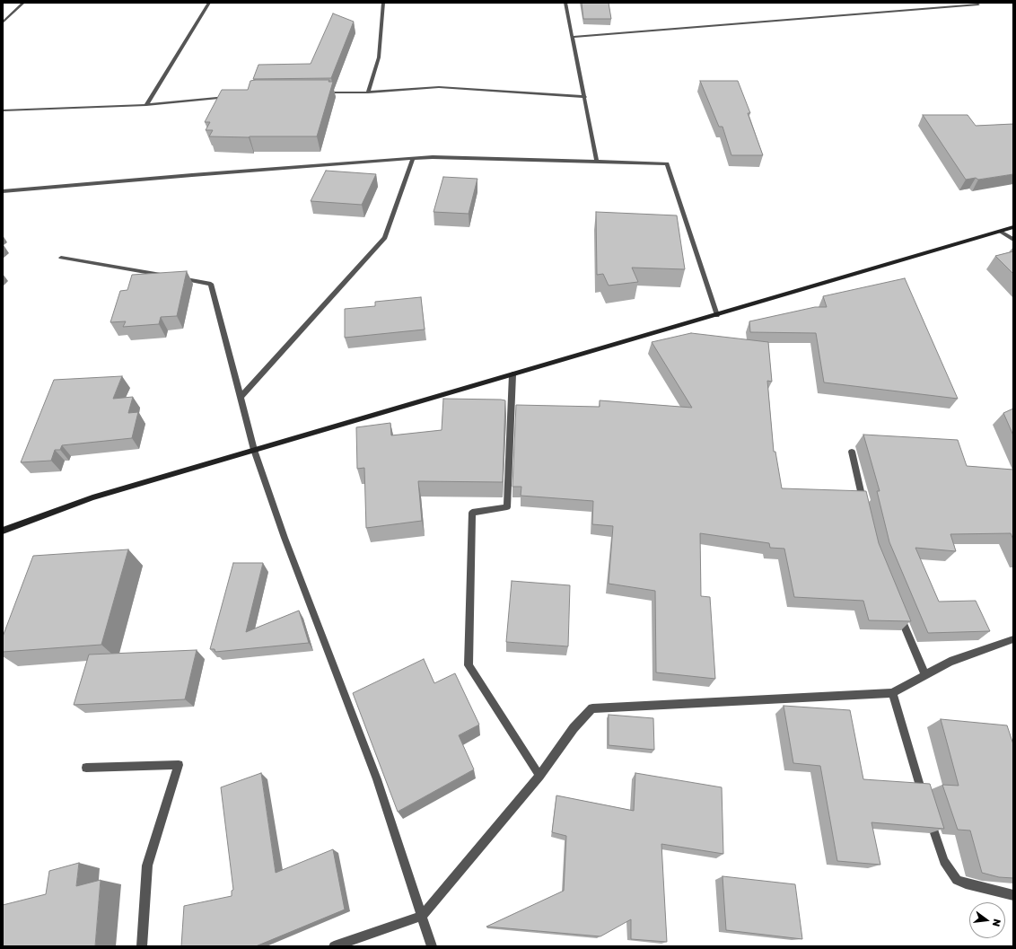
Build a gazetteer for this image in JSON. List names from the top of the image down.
{
  "north": "right"
}
